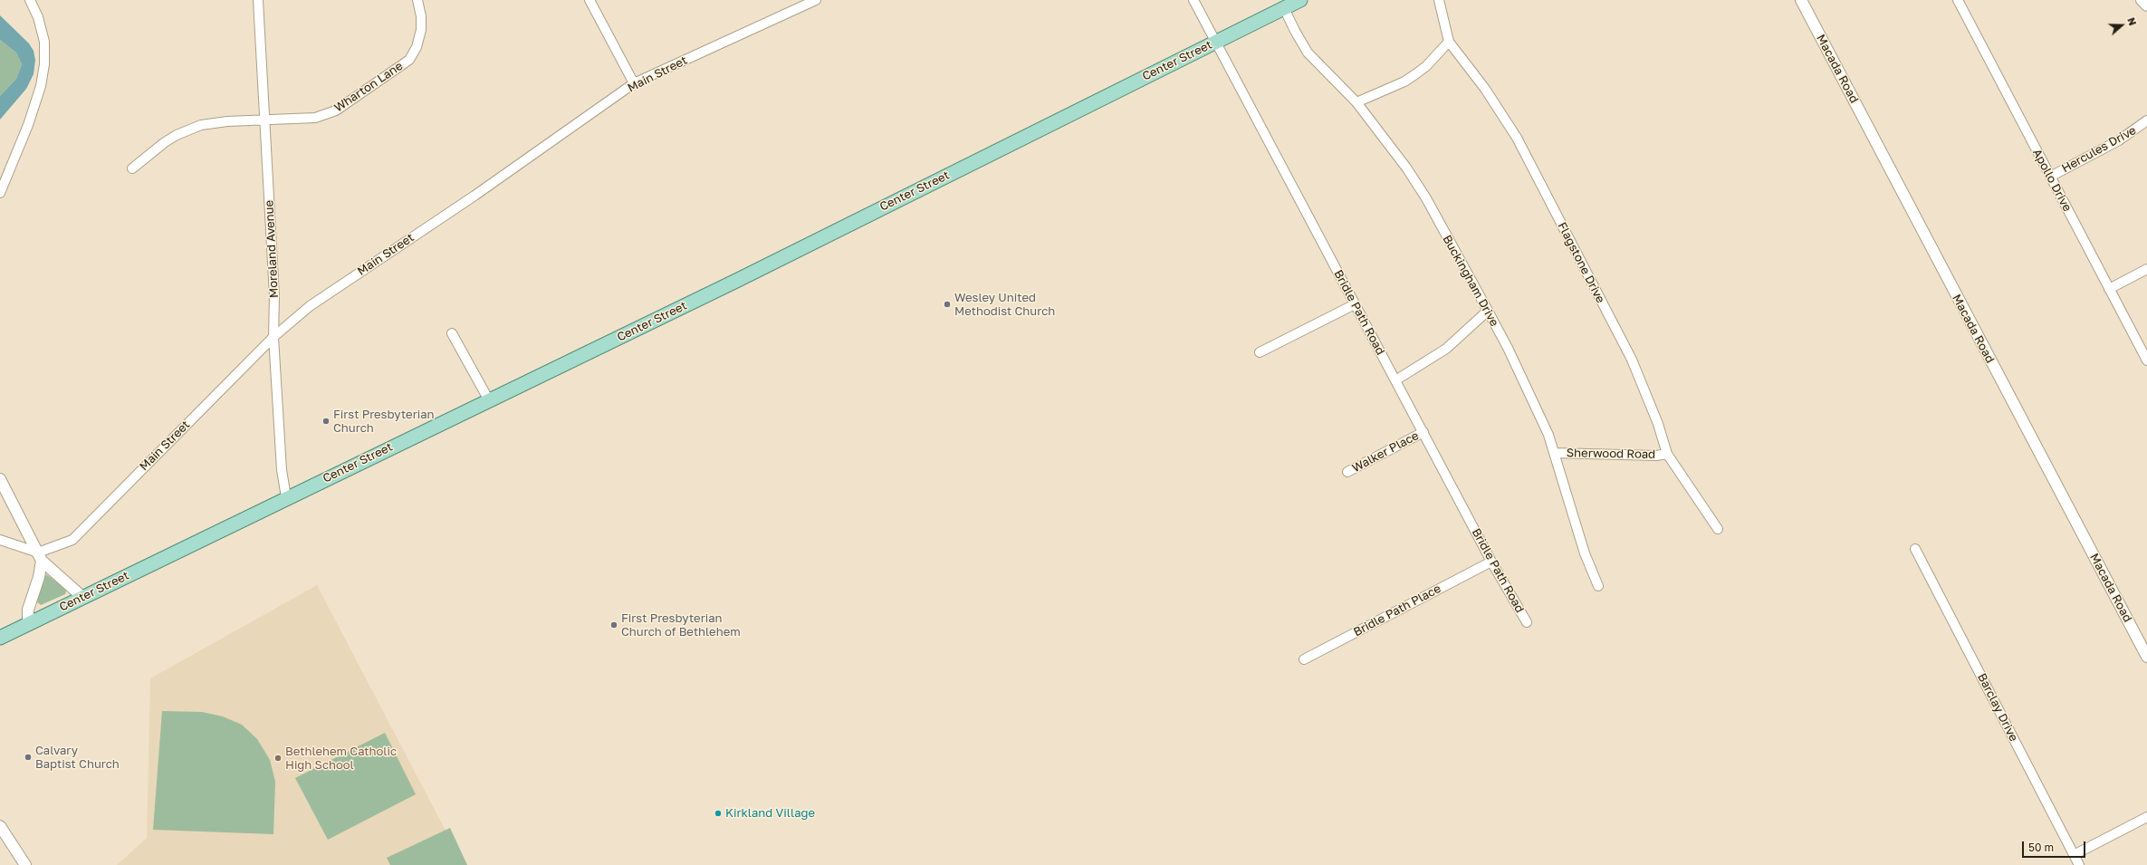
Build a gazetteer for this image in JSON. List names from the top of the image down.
{
  "streets": {
    "main road": ["Center Street"],
    "street": [
      "Macada Road",
      "Main Street",
      "Wharton Lane",
      "Hercules Drive",
      "Apollo Drive",
      "Moreland Avenue",
      "Flagstone Drive",
      "Buckingham Drive",
      "Bridle Path Road",
      "Walker Place",
      "Sherwood Road",
      "Bridle Path Place",
      "Barclay Drive"
    ]
  },
  "crossings": [
    ["Center Street", "Moreland Avenue"],
    ["Center Street", "Buckingham Drive"],
    ["Center Street", "Bridle Path Road"],
    ["Main Street", "Moreland Avenue"],
    ["Wharton Lane", "Moreland Avenue"],
    ["Hercules Drive", "Apollo Drive"],
    ["Flagstone Drive", "Sherwood Road"],
    ["Buckingham Drive", "Sherwood Road"],
    ["Bridle Path Road", "Walker Place"],
    ["Bridle Path Road", "Bridle Path Place"]
  ],
  "places": [
    "Wesley United Methodist Church",
    "First Presbyterian Church",
    "First Presbyterian Church of Bethlehem",
    "Calvary Baptist Church",
    "Bethlehem Catholic High School",
    "Kirkland Village"
  ],
  "scale_bar": "50 m",
  "north": "right"
}
